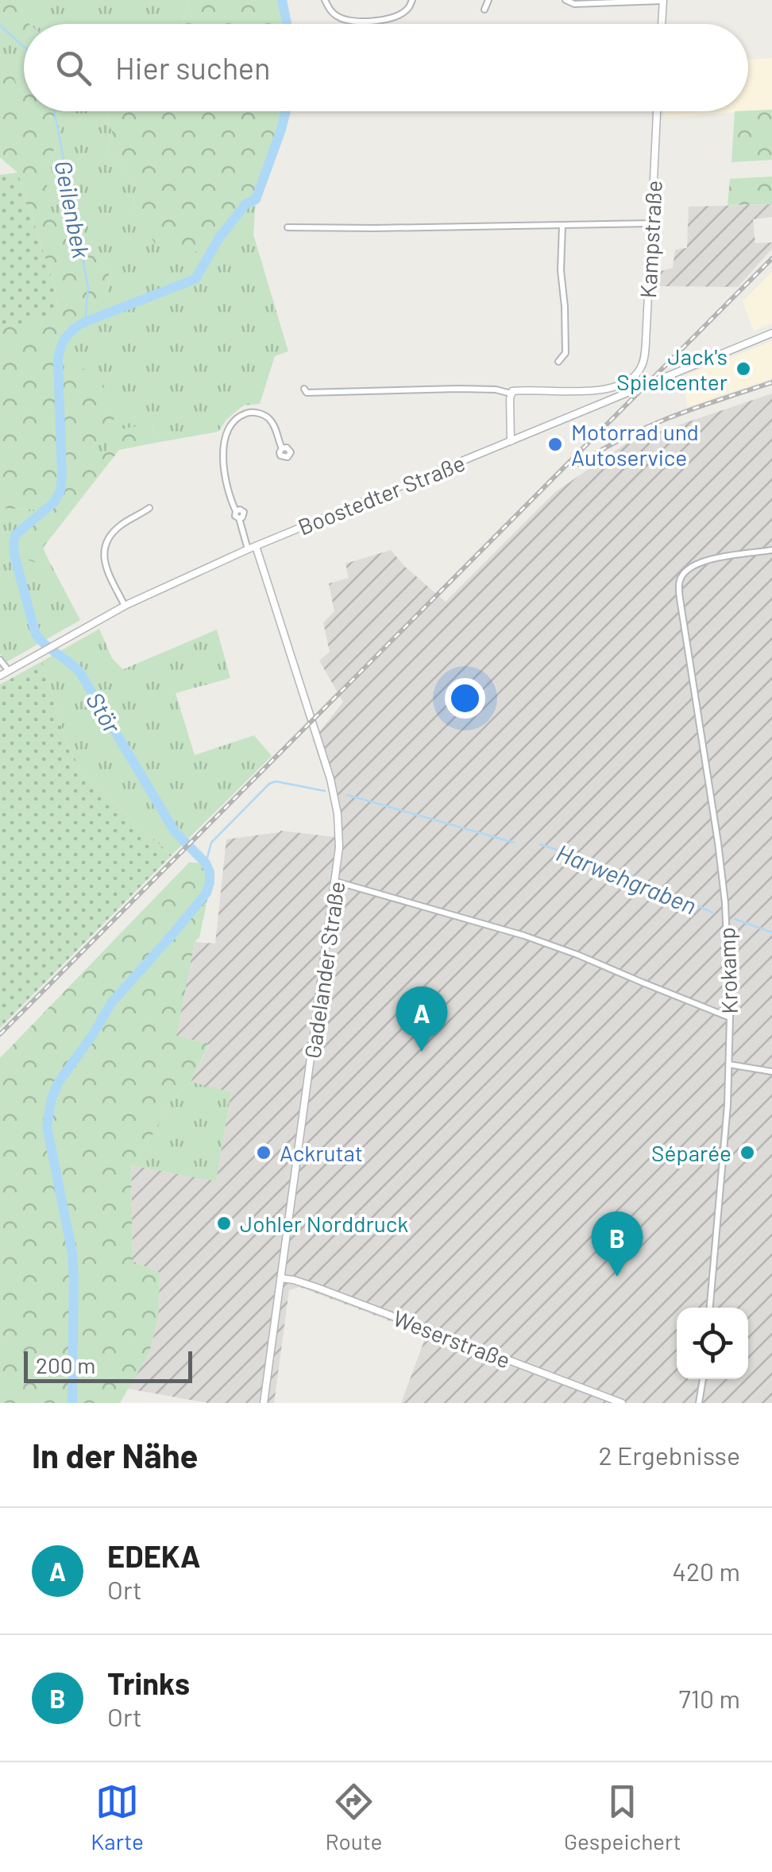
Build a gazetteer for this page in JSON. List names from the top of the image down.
{
  "streets": {
    "street": [
      "Kampstraße",
      "Boostedter Straße",
      "Gadelander Straße",
      "Krokamp",
      "Weserstraße"
    ]
  },
  "crossings": [
    ["Boostedter Straße", "Gadelander Straße"],
    ["Gadelander Straße", "Weserstraße"]
  ],
  "water": ["Geilenbek", "Stör", "Harwehgraben"],
  "places": [
    "Jack's Spielcenter",
    "Motorrad und Autoservice",
    "Ackrutat",
    "Séparée",
    "Johler Norddruck"
  ],
  "scale_bar": "200 m",
  "page": {
    "search": "Hier suchen",
    "pins": ["A", "B"],
    "scale": "200 m",
    "heading": ["In der Nähe", "2 Ergebnisse"],
    "list": [
      {
        "mark": "A",
        "name": "EDEKA",
        "note": "Ort",
        "value": "420 m"
      },
      {
        "mark": "B",
        "name": "Trinks",
        "note": "Ort",
        "value": "710 m"
      }
    ],
    "nav": ["Karte", "Route", "Gespeichert"]
  }
}
